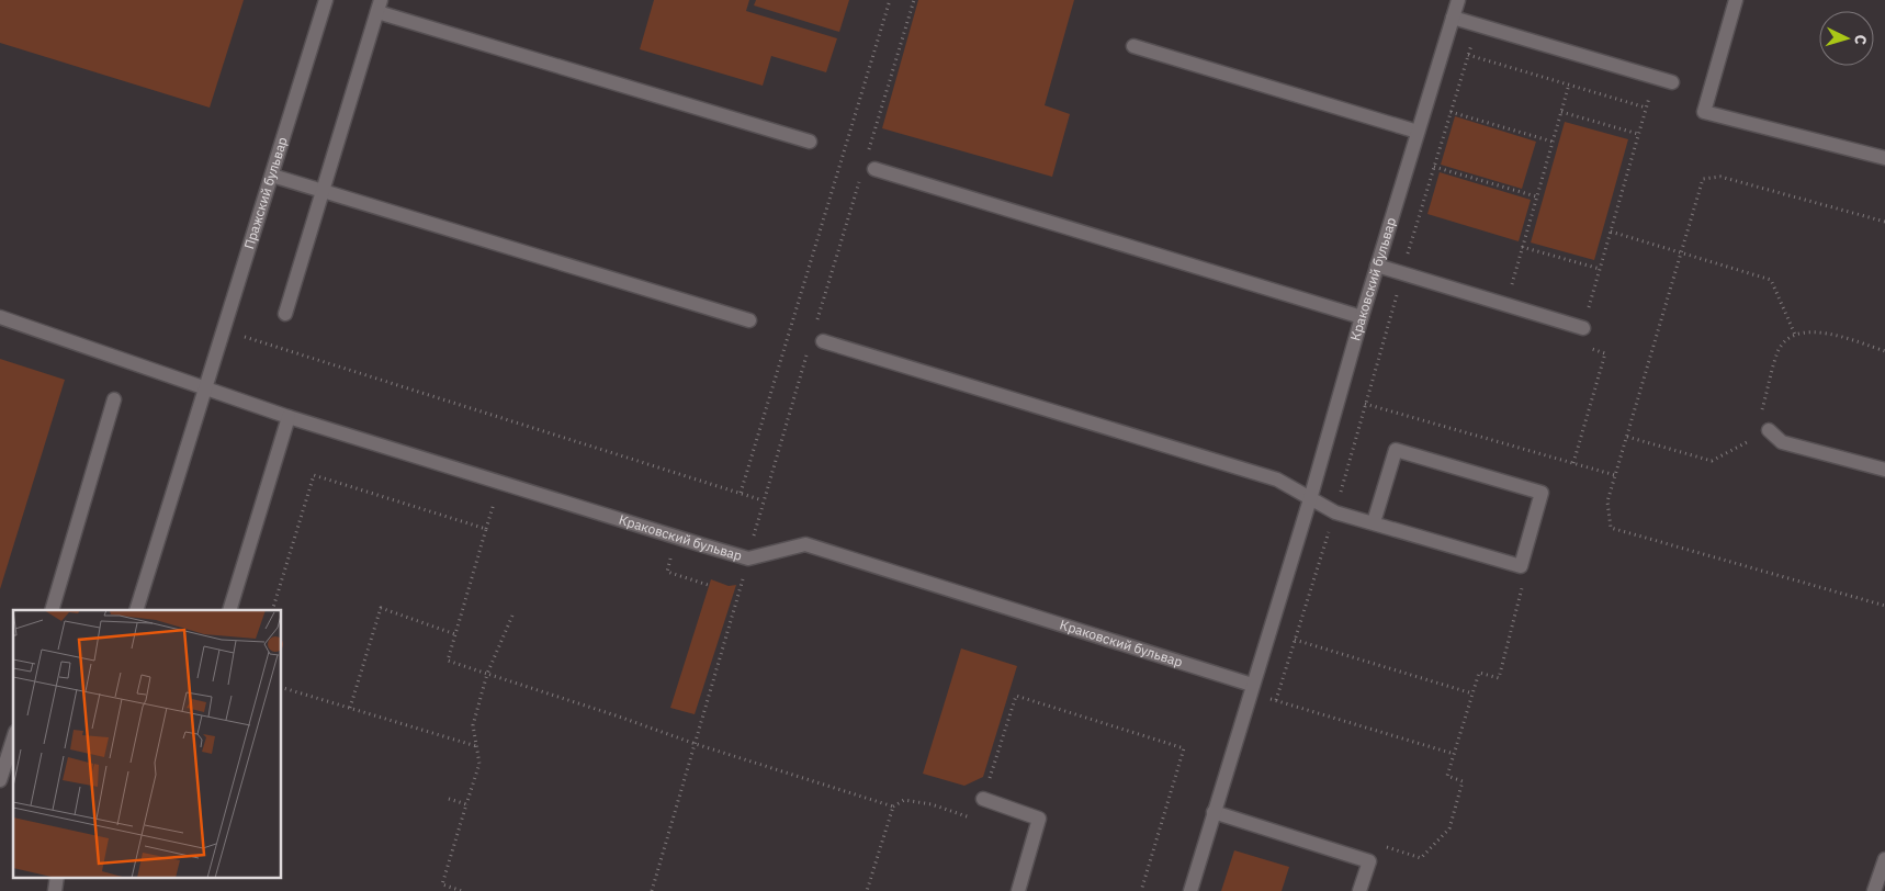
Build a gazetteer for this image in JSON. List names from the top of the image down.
{
  "streets": {
    "street": ["Пражский бульвар", "Краковский бульвар"]
  },
  "crossings": [
    ["Пражский бульвар", "Краковский бульвар"]
  ],
  "north": "right"
}
